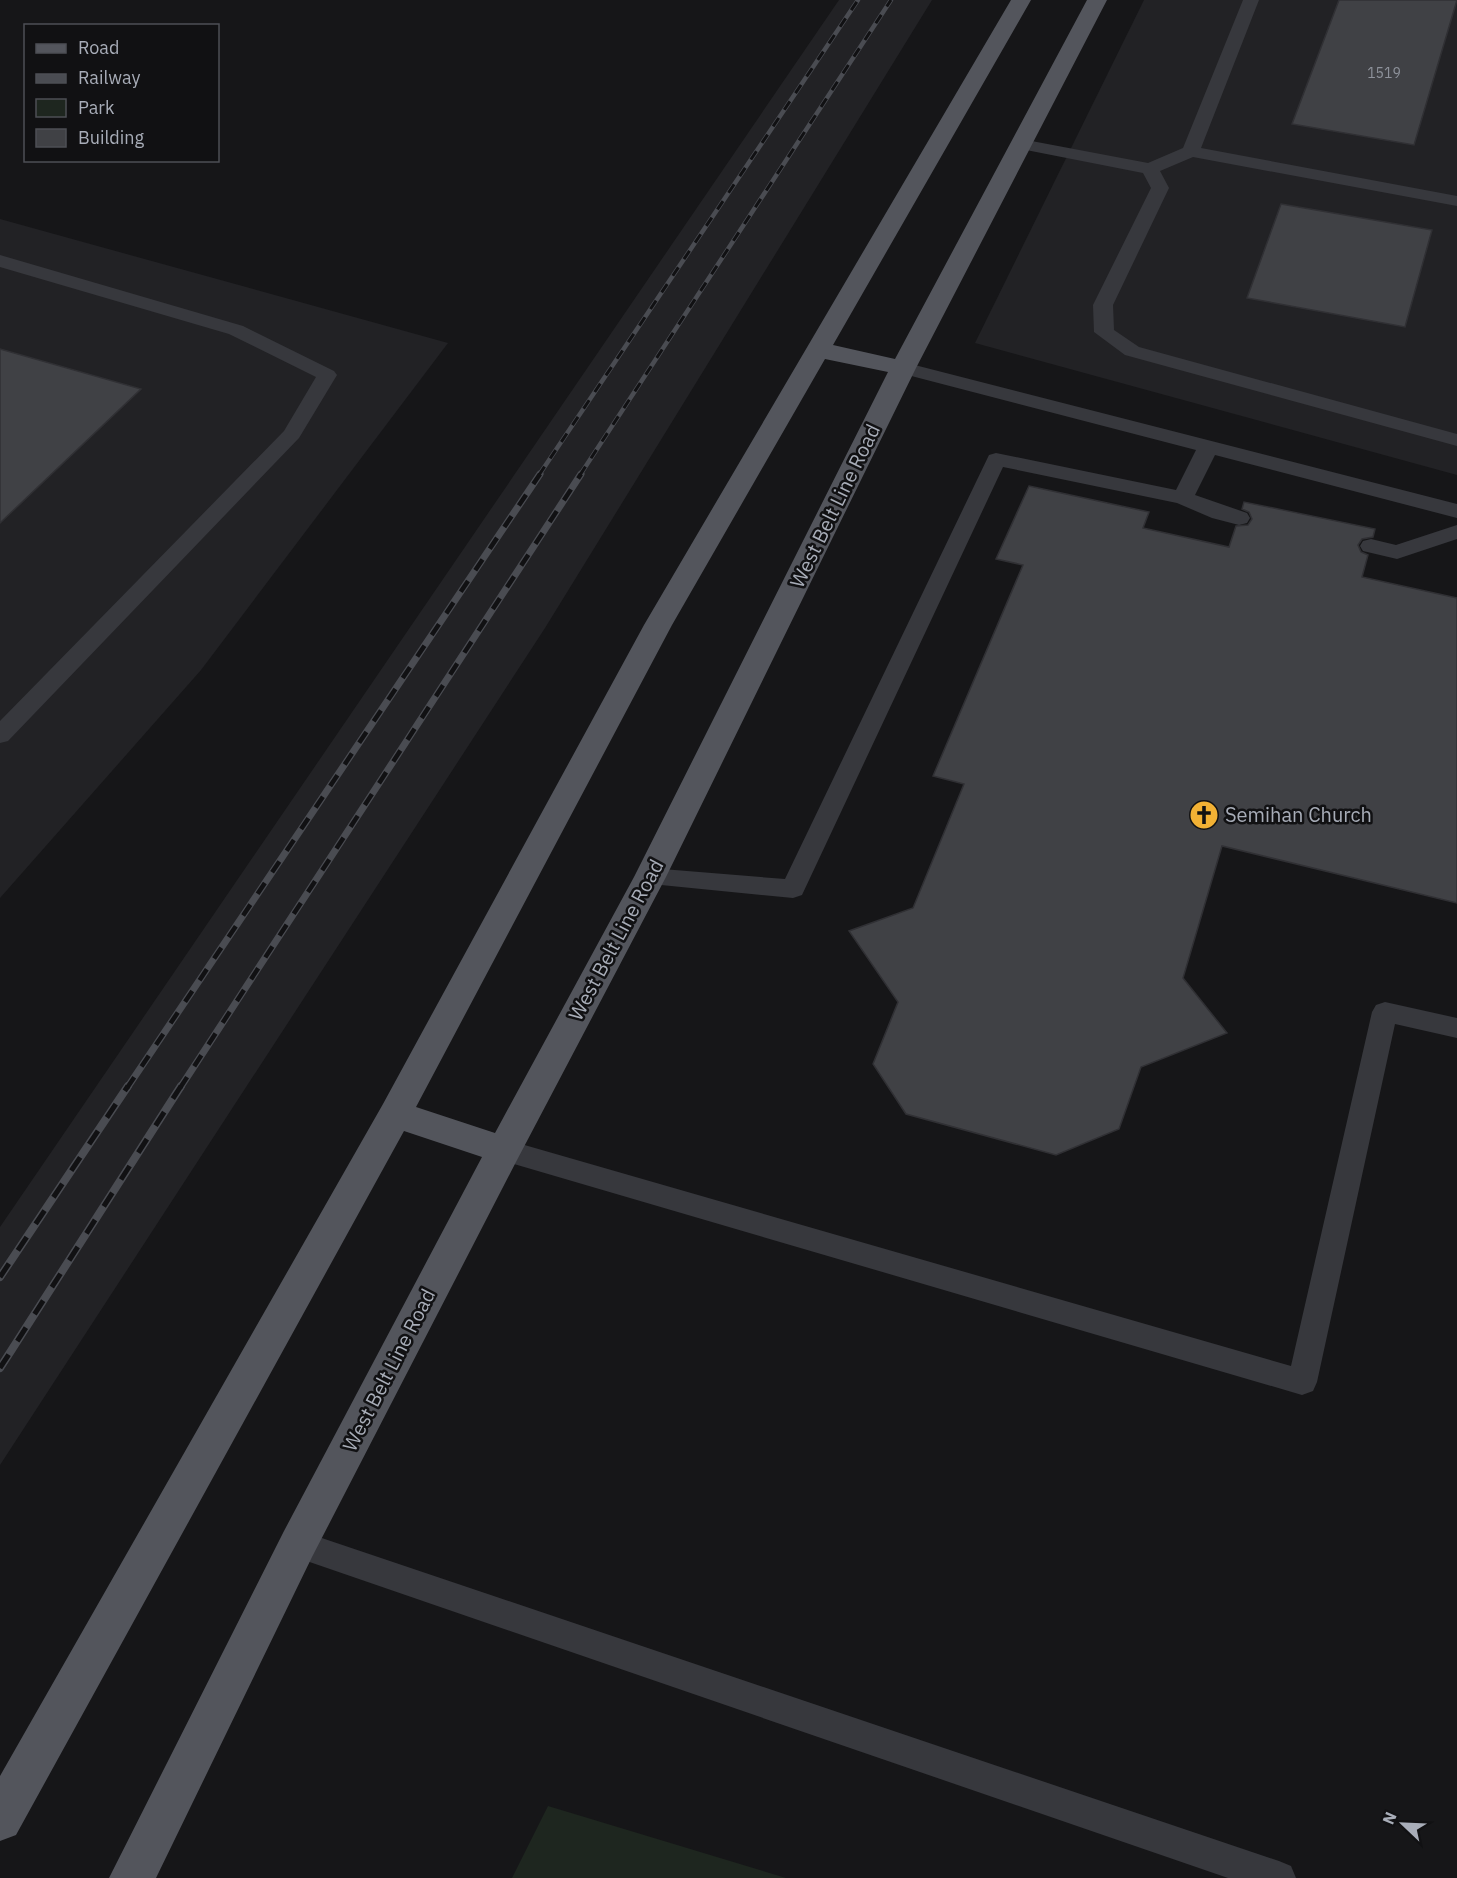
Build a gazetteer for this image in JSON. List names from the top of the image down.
{
  "streets": {
    "main road": ["West Belt Line Road"]
  },
  "places": {
    "church": ["Semihan Church"]
  },
  "house_numbers": ["1519"],
  "legend": [
    "Road",
    "Railway",
    "Park",
    "Building"
  ],
  "north": "top left"
}
